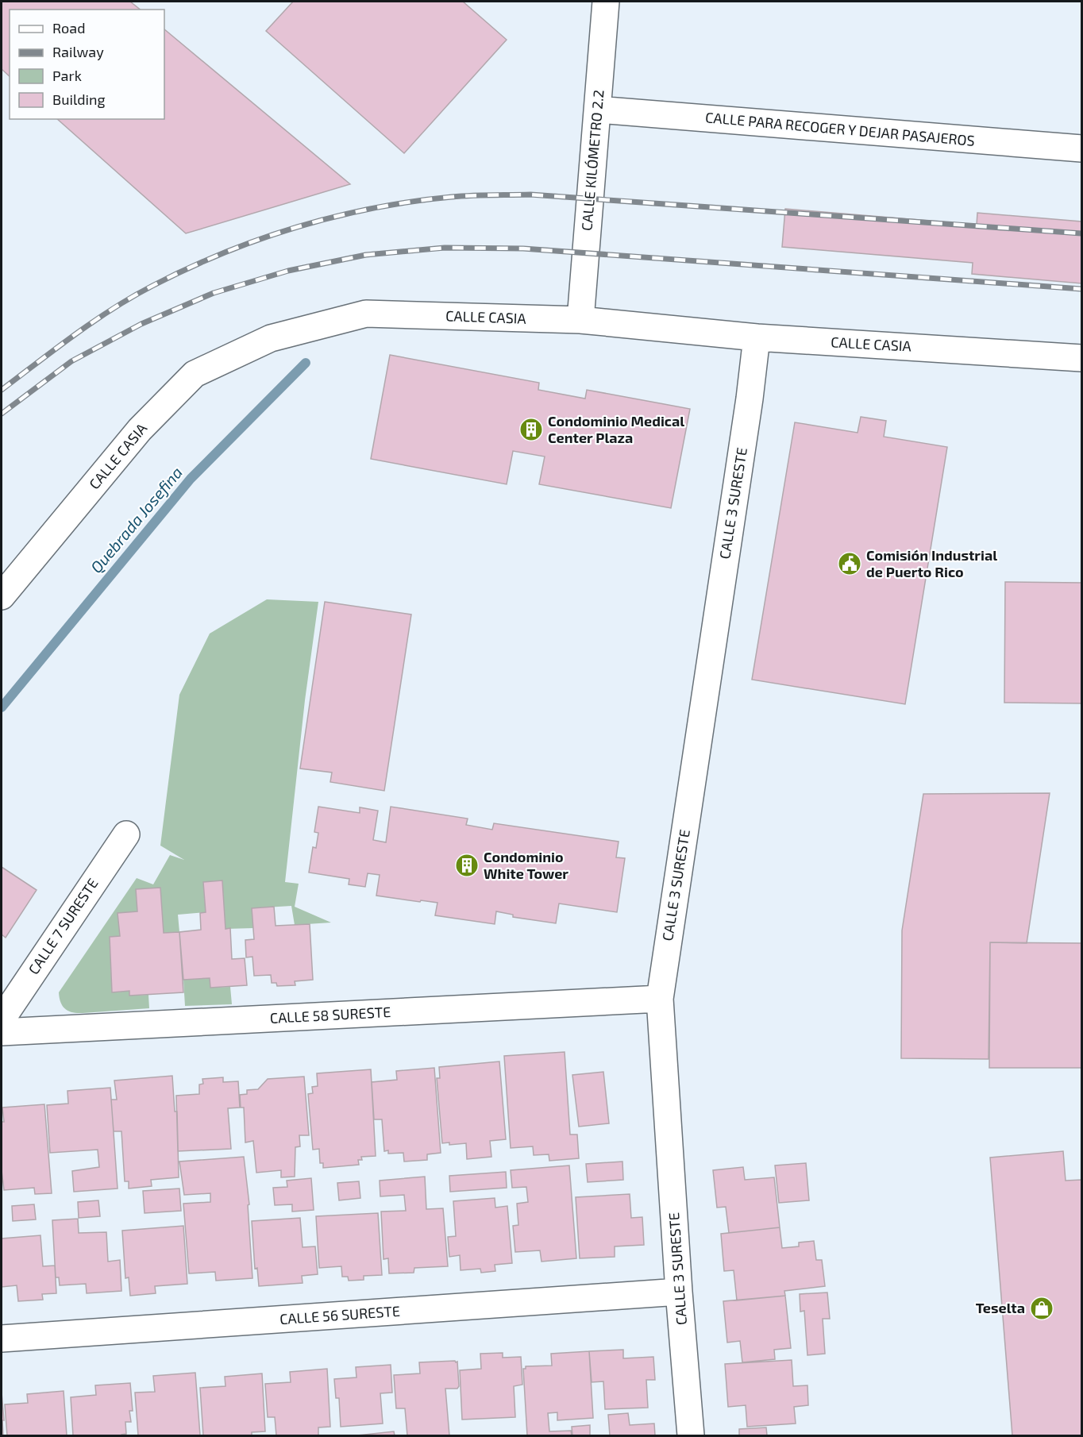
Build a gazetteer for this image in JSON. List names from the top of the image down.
{
  "streets": {
    "street": [
      "CALLE PARA RECOGER Y DEJAR PASAJEROS",
      "CALLE KILÓMETRO 2.2",
      "CALLE CASIA",
      "CALLE 3 SURESTE",
      "CALLE 7 SURESTE",
      "CALLE 58 SURESTE",
      "CALLE 56 SURESTE"
    ]
  },
  "crossings": [
    ["CALLE PARA RECOGER Y DEJAR PASAJEROS", "CALLE KILÓMETRO 2.2"],
    ["CALLE KILÓMETRO 2.2", "CALLE CASIA"],
    ["CALLE CASIA", "CALLE 3 SURESTE"],
    ["CALLE 3 SURESTE", "CALLE 58 SURESTE"],
    ["CALLE 3 SURESTE", "CALLE 56 SURESTE"]
  ],
  "water": ["Quebrada Josefina"],
  "places": {
    "building": ["Condominio Medical Center Plaza", "Condominio White Tower"],
    "public building": ["Comisión Industrial de Puerto Rico"],
    "shop": ["Teselta"]
  },
  "legend": [
    "Road",
    "Railway",
    "Park",
    "Building"
  ]
}
